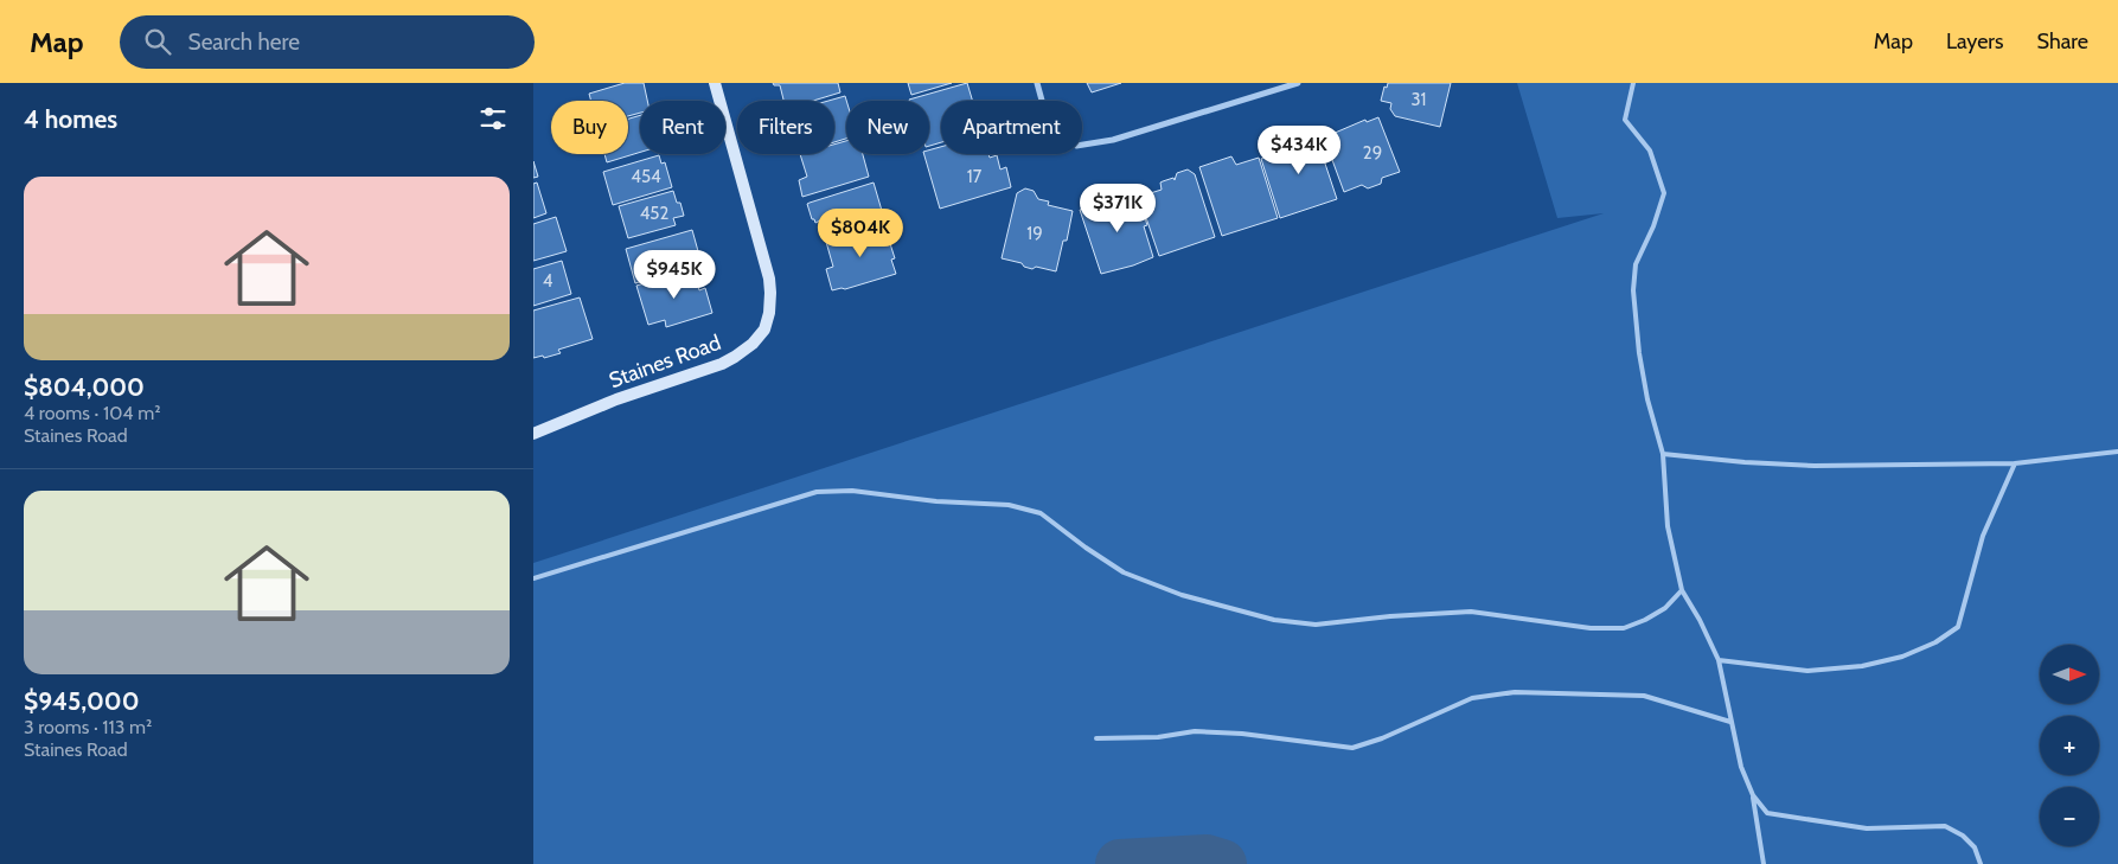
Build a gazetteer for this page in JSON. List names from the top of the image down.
{
  "streets": {
    "street": ["Staines Road"]
  },
  "house_numbers": [
    "31",
    "29",
    "454",
    "17",
    "452",
    "19",
    "4"
  ],
  "north": "right",
  "page": {
    "header": "Map",
    "search": "Search here",
    "nav": ["Map", "Layers", "Share"],
    "heading": "4 homes",
    "chip": [
      "Buy",
      "Rent",
      "Filters",
      "New",
      "Apartment"
    ],
    "price": [
      "$434K",
      "$371K",
      "$804K",
      "$945K"
    ],
    "list": [
      {
        "name": "$804,000",
        "note": "4 rooms · 104 m² · Staines Road"
      },
      {
        "name": "$945,000",
        "note": "3 rooms · 113 m² · Staines Road"
      }
    ],
    "map_buttons": ["+", "−"]
  }
}
